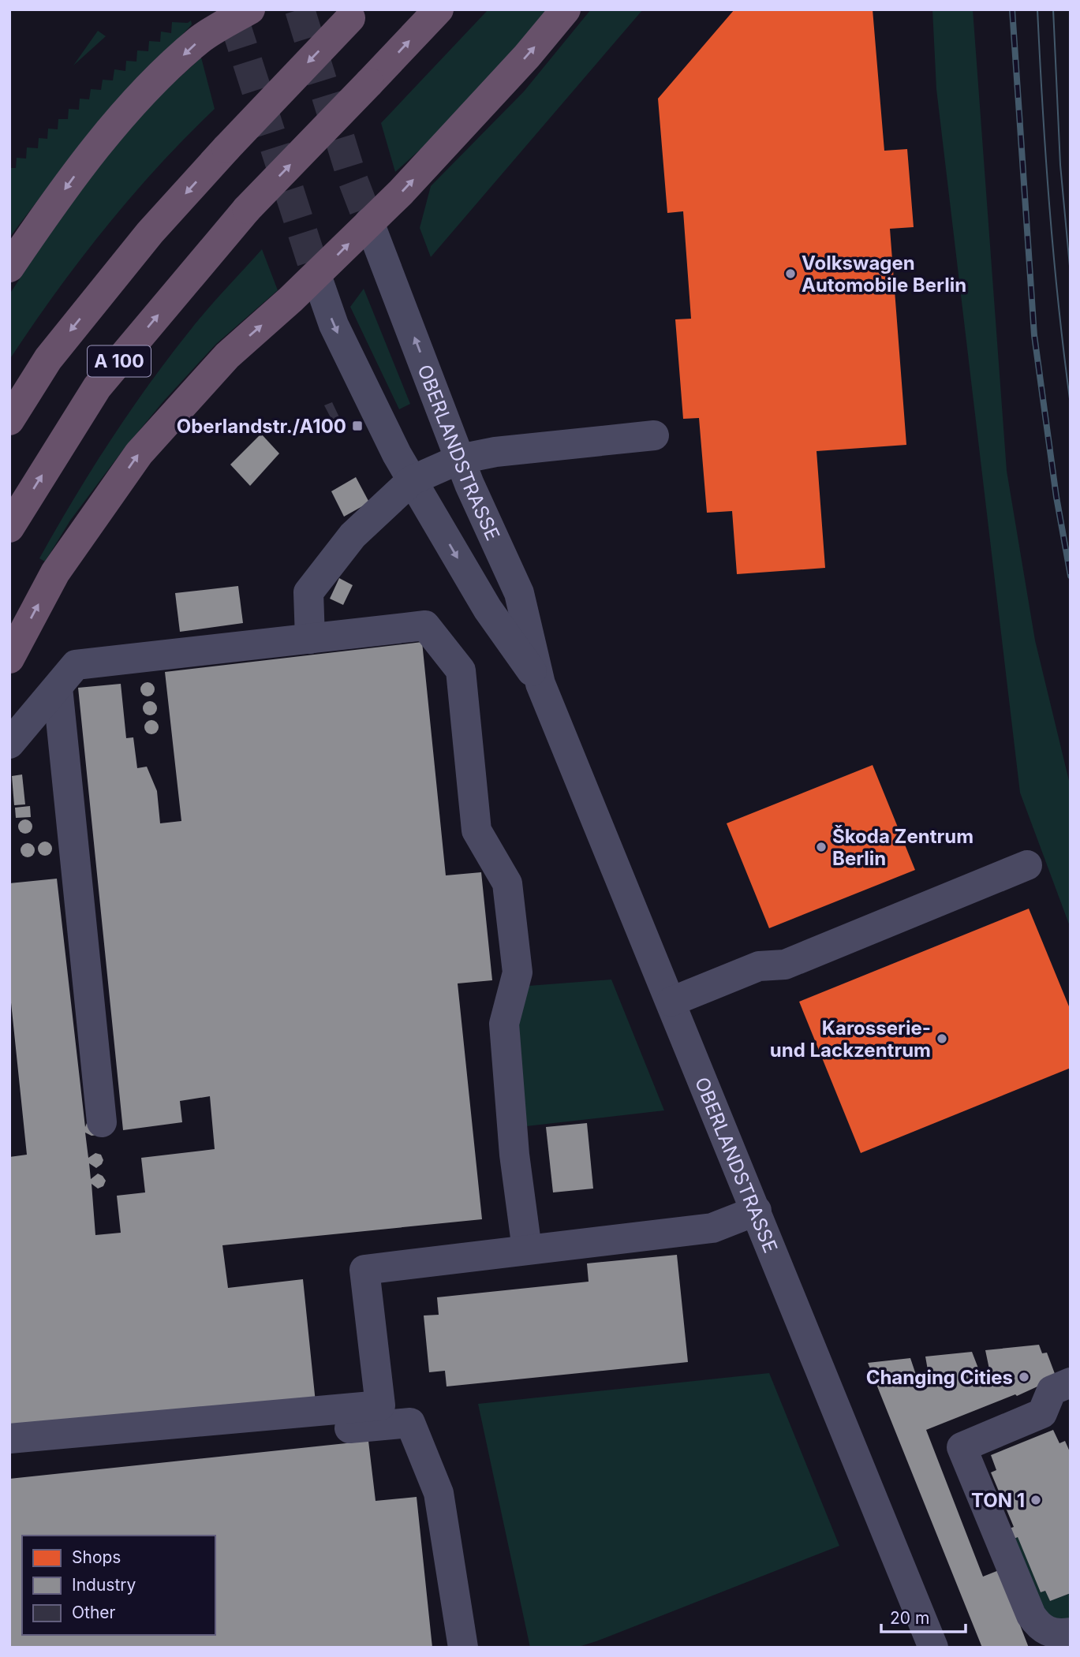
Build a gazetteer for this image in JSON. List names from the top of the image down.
{
  "streets": {
    "highway": ["A 100"],
    "street": ["OBERLANDSTRASSE"]
  },
  "places": {
    "other": [
      "Volkswagen Automobile Berlin",
      "Škoda Zentrum Berlin",
      "Karosserie- und Lackzentrum",
      "Changing Cities",
      "TON 1"
    ],
    "transit": ["Oberlandstr./A100"]
  },
  "legend": ["Shops", "Industry", "Other"],
  "scale_bar": "20 m"
}
